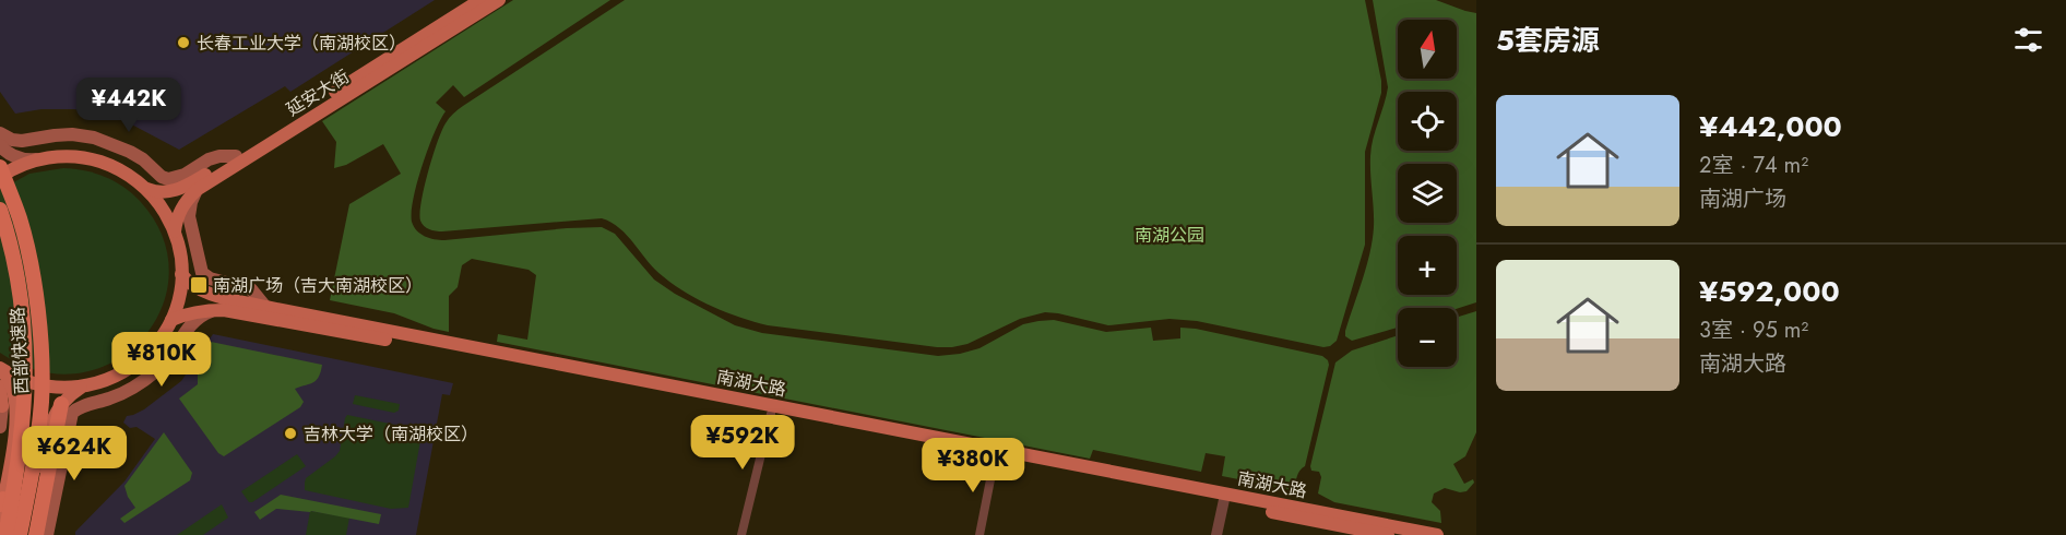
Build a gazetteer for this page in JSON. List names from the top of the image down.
{
  "streets": {
    "highway": ["西部快速路"],
    "main road": ["延安大街", "南湖大路"]
  },
  "parks": ["南湖公园"],
  "places": {
    "other": ["长春工业大学（南湖校区）", "吉林大学（南湖校区）"],
    "transit": ["南湖广场（吉大南湖校区）"]
  },
  "north": "top",
  "page": {
    "heading": "5套房源",
    "map_buttons": ["+", "−"],
    "price": [
      "¥442K",
      "¥810K",
      "¥592K",
      "¥624K",
      "¥380K"
    ],
    "list": [
      {
        "name": "¥442,000",
        "note": "2室 · 74 m² · 南湖广场"
      },
      {
        "name": "¥592,000",
        "note": "3室 · 95 m² · 南湖大路"
      }
    ]
  }
}
